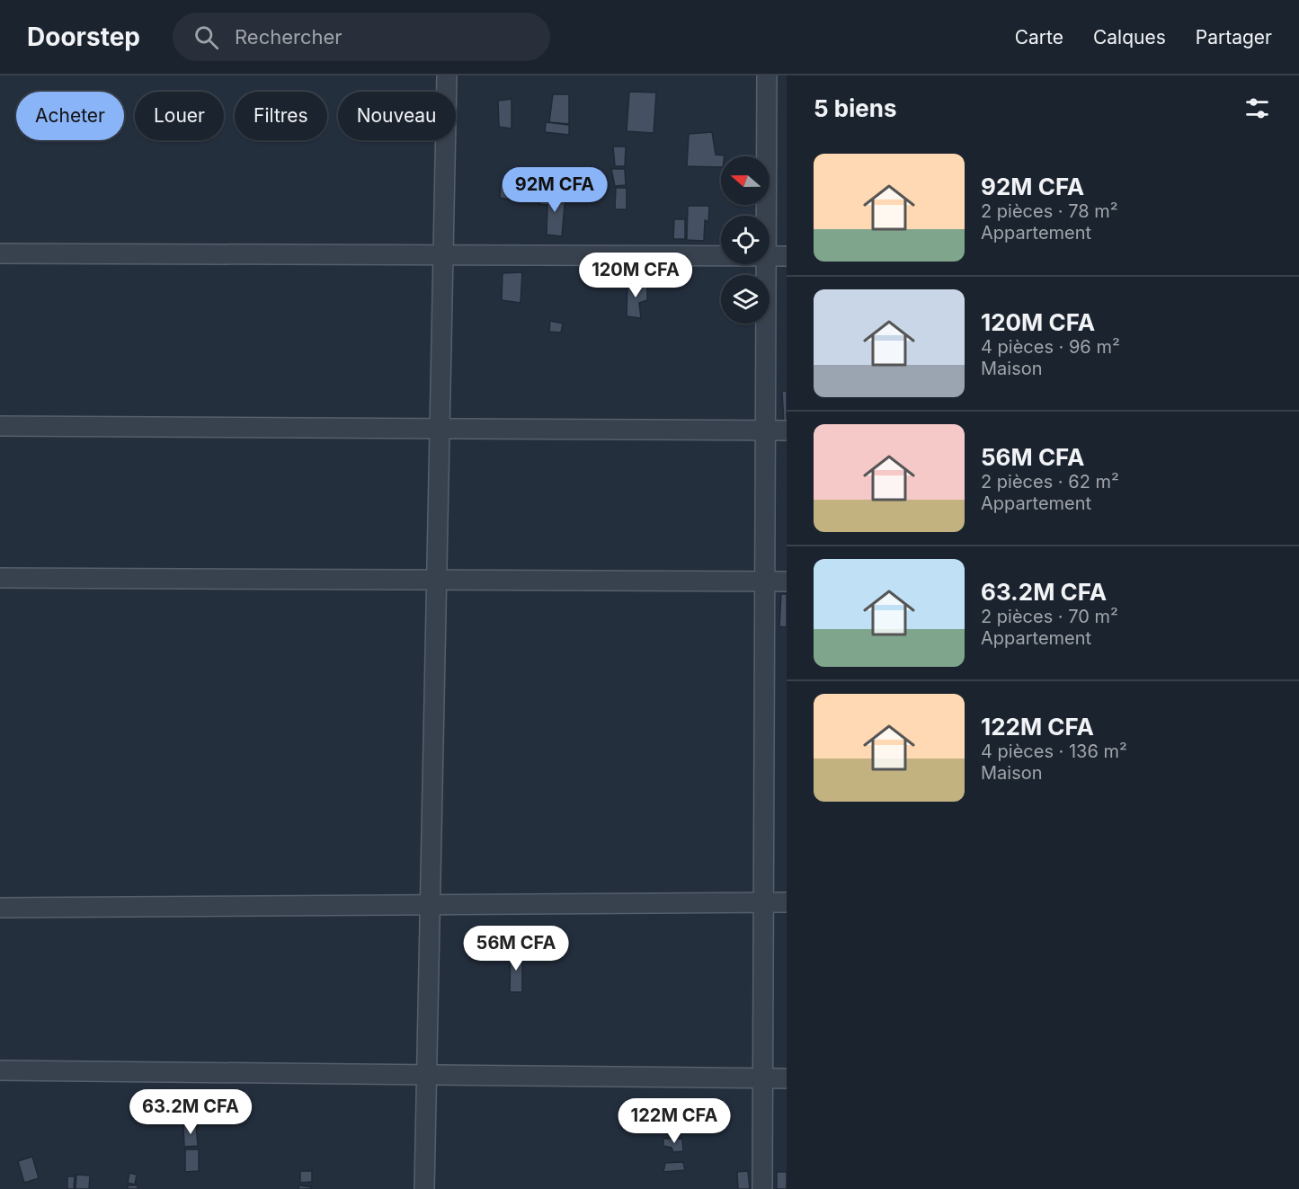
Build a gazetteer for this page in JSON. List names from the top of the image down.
{
  "north": "left",
  "page": {
    "header": "Doorstep",
    "search": "Rechercher",
    "nav": ["Carte", "Calques", "Partager"],
    "heading": "5 biens",
    "chip": [
      "Acheter",
      "Louer",
      "Filtres",
      "Nouveau"
    ],
    "list": [
      {
        "name": "92M CFA",
        "note": "2 pièces · 78 m² · Appartement"
      },
      {
        "name": "120M CFA",
        "note": "4 pièces · 96 m² · Maison"
      },
      {
        "name": "56M CFA",
        "note": "2 pièces · 62 m² · Appartement"
      },
      {
        "name": "63.2M CFA",
        "note": "2 pièces · 70 m² · Appartement"
      },
      {
        "name": "122M CFA",
        "note": "4 pièces · 136 m² · Maison"
      }
    ],
    "price": [
      "92M CFA",
      "120M CFA",
      "56M CFA",
      "63.2M CFA",
      "122M CFA"
    ]
  }
}
